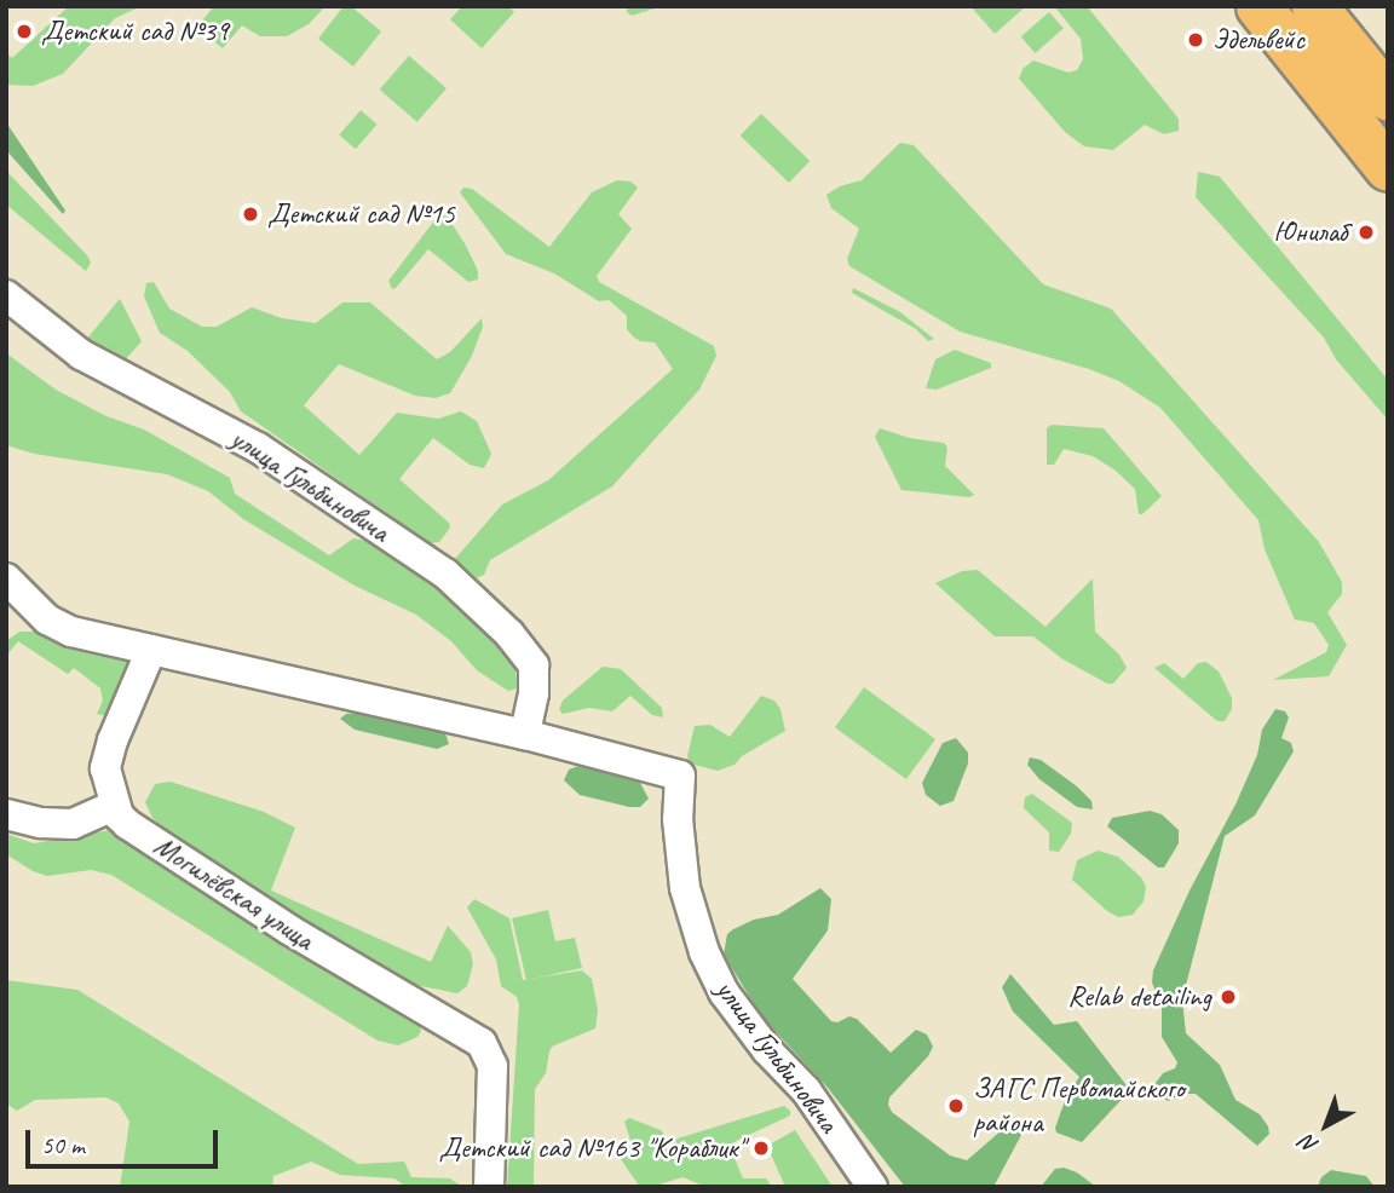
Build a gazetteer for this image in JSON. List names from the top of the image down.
{
  "streets": {
    "street": ["улица Гульбиновича", "Могилёвская улица"]
  },
  "places": [
    "Детский сад №39",
    "Эдельвейс",
    "Детский сад №15",
    "Юнилаб",
    "Relab detailing",
    "ЗАГС Первомайского района",
    "Детский сад №163 \"Кораблик\""
  ],
  "scale_bar": "50 m",
  "north": "bottom left"
}
